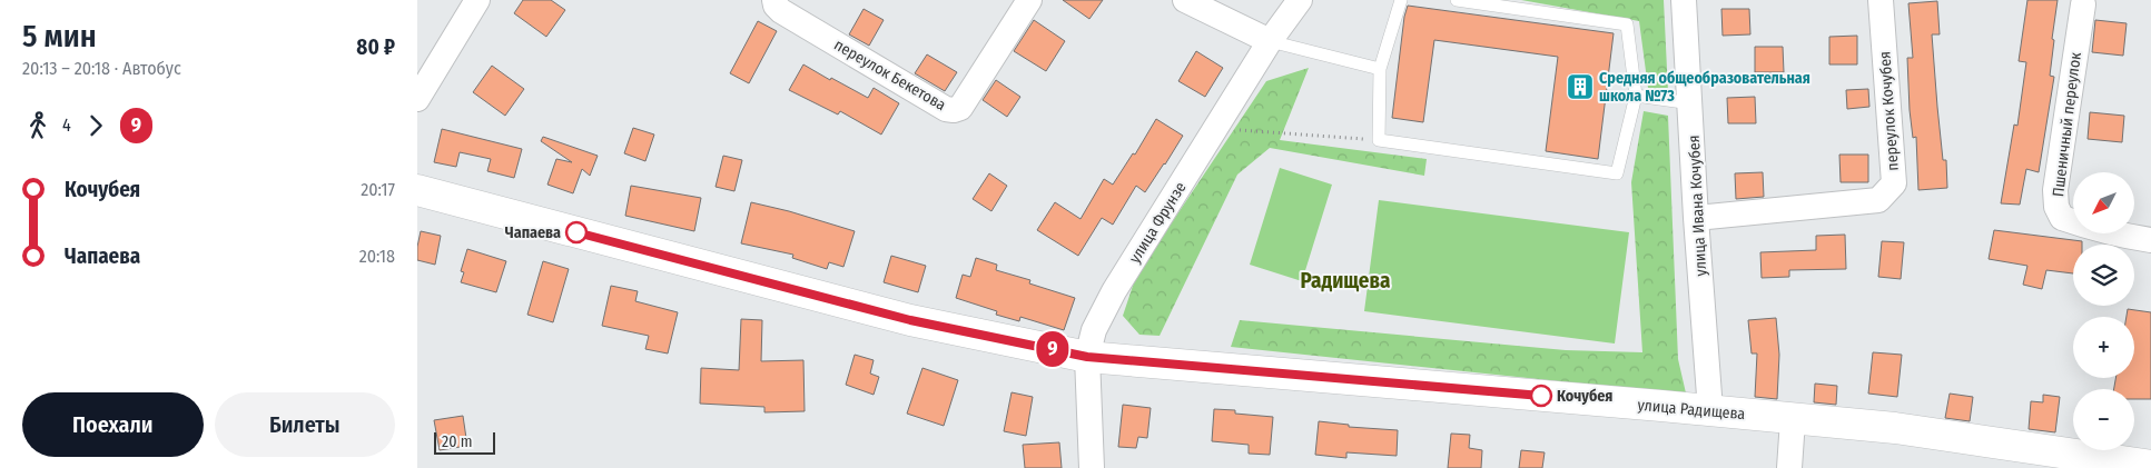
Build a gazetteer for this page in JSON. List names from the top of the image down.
{
  "streets": {
    "main road": ["улица Радищева"],
    "street": [
      "переулок Бекетова",
      "переулок Кочубея",
      "Пшеничный переулок",
      "улица Ивана Кочубея",
      "улица Фрунзе"
    ]
  },
  "crossings": [
    ["переулок Кочубея", "улица Ивана Кочубея"],
    ["улица Ивана Кочубея", "улица Радищева"],
    ["улица Фрунзе", "улица Радищева"]
  ],
  "districts": ["Радищева"],
  "places": {
    "building": ["Средняя общеобразовательная школа №73"],
    "other": ["Чапаева", "Кочубея"]
  },
  "lines": ["bus line 9"],
  "scale_bar": "20 m",
  "north": "bottom left",
  "page": {
    "heading": ["5 мин", "20:13 – 20:18 · Автобус", "80 ₽"],
    "on_map": "9",
    "legs": ["4", "9"],
    "list": [
      {
        "name": "Кочубея",
        "value": "20:17"
      },
      {
        "name": "Чапаева",
        "value": "20:18"
      }
    ],
    "map_buttons": ["+", "−"],
    "buttons": ["Поехали", "Билеты"],
    "scale": "20 m"
  }
}
